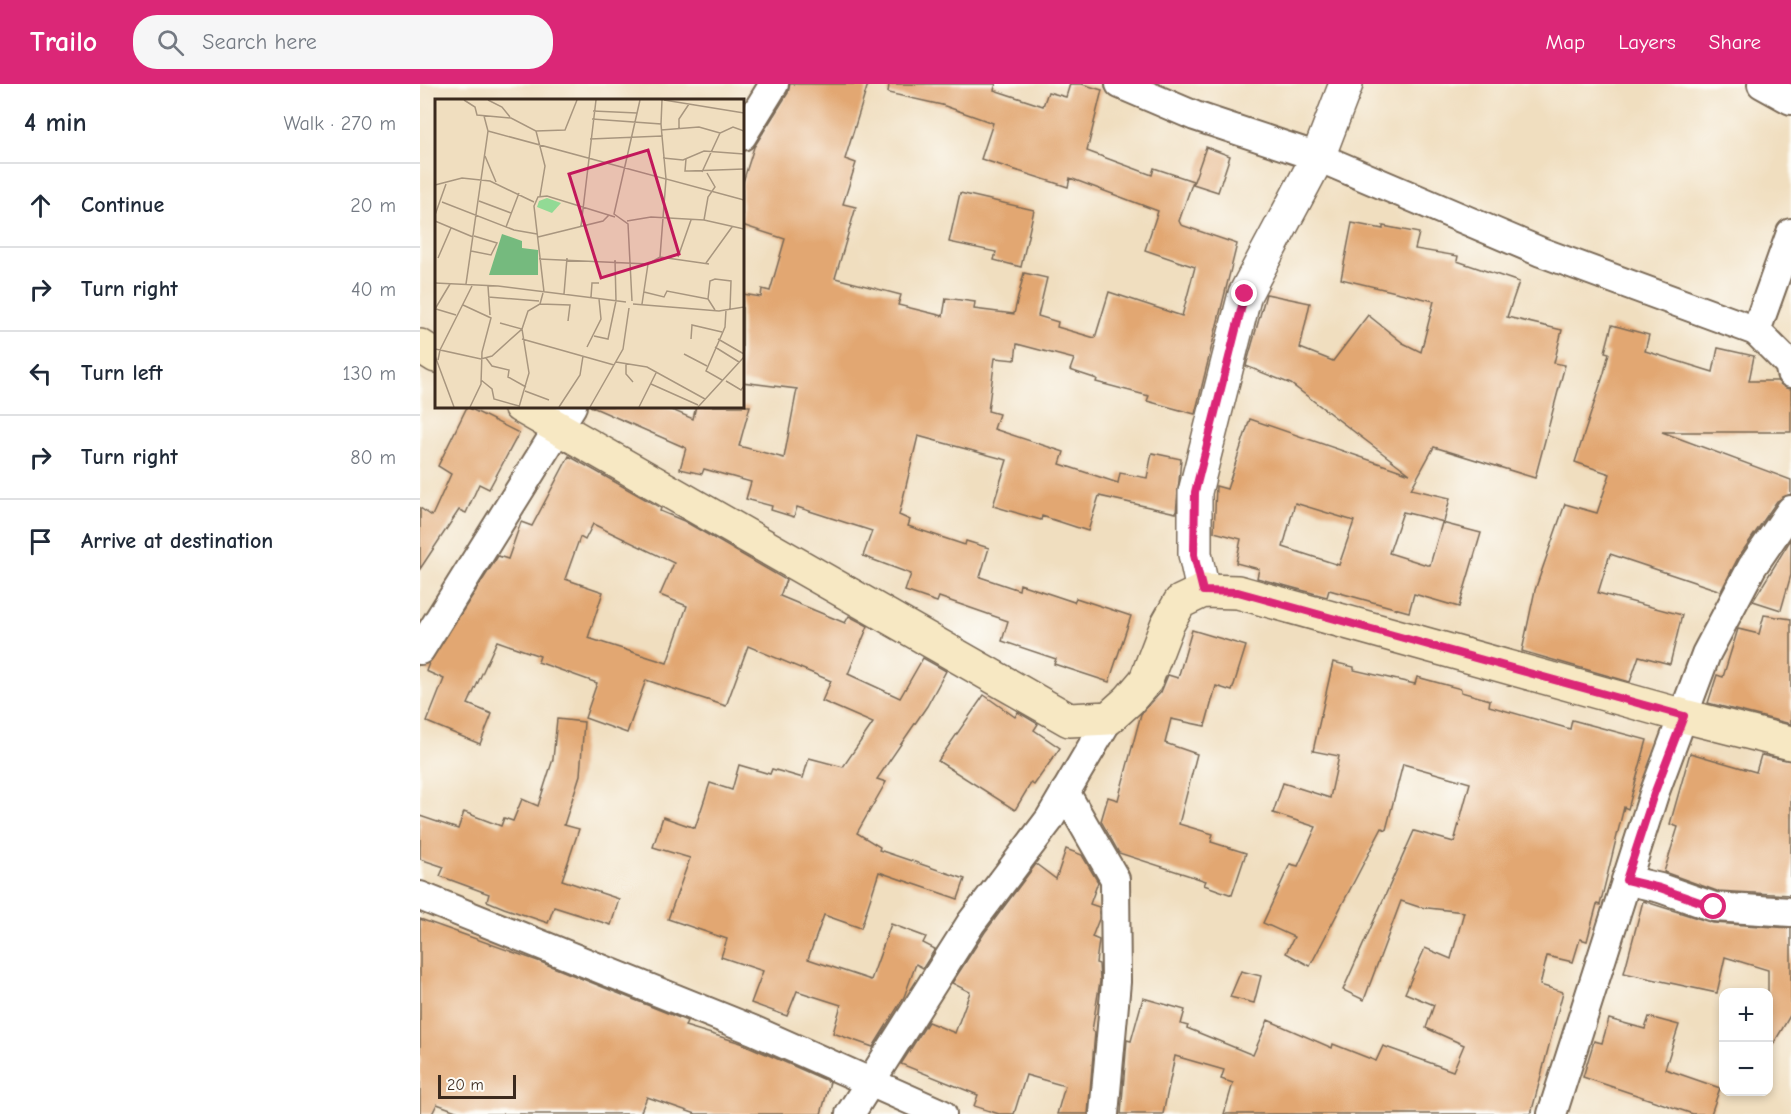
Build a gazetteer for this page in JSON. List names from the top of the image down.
{
  "scale_bar": "20 m",
  "page": {
    "header": "Trailo",
    "search": "Search here",
    "nav": ["Map", "Layers", "Share"],
    "heading": ["4 min", "Walk · 270 m"],
    "list": [
      ["Continue", "20 m"],
      ["Turn right", "40 m"],
      ["Turn left", "130 m"],
      ["Turn right", "80 m"],
      "Arrive at destination"
    ],
    "map_buttons": ["+", "−"],
    "scale": "20 m"
  }
}
